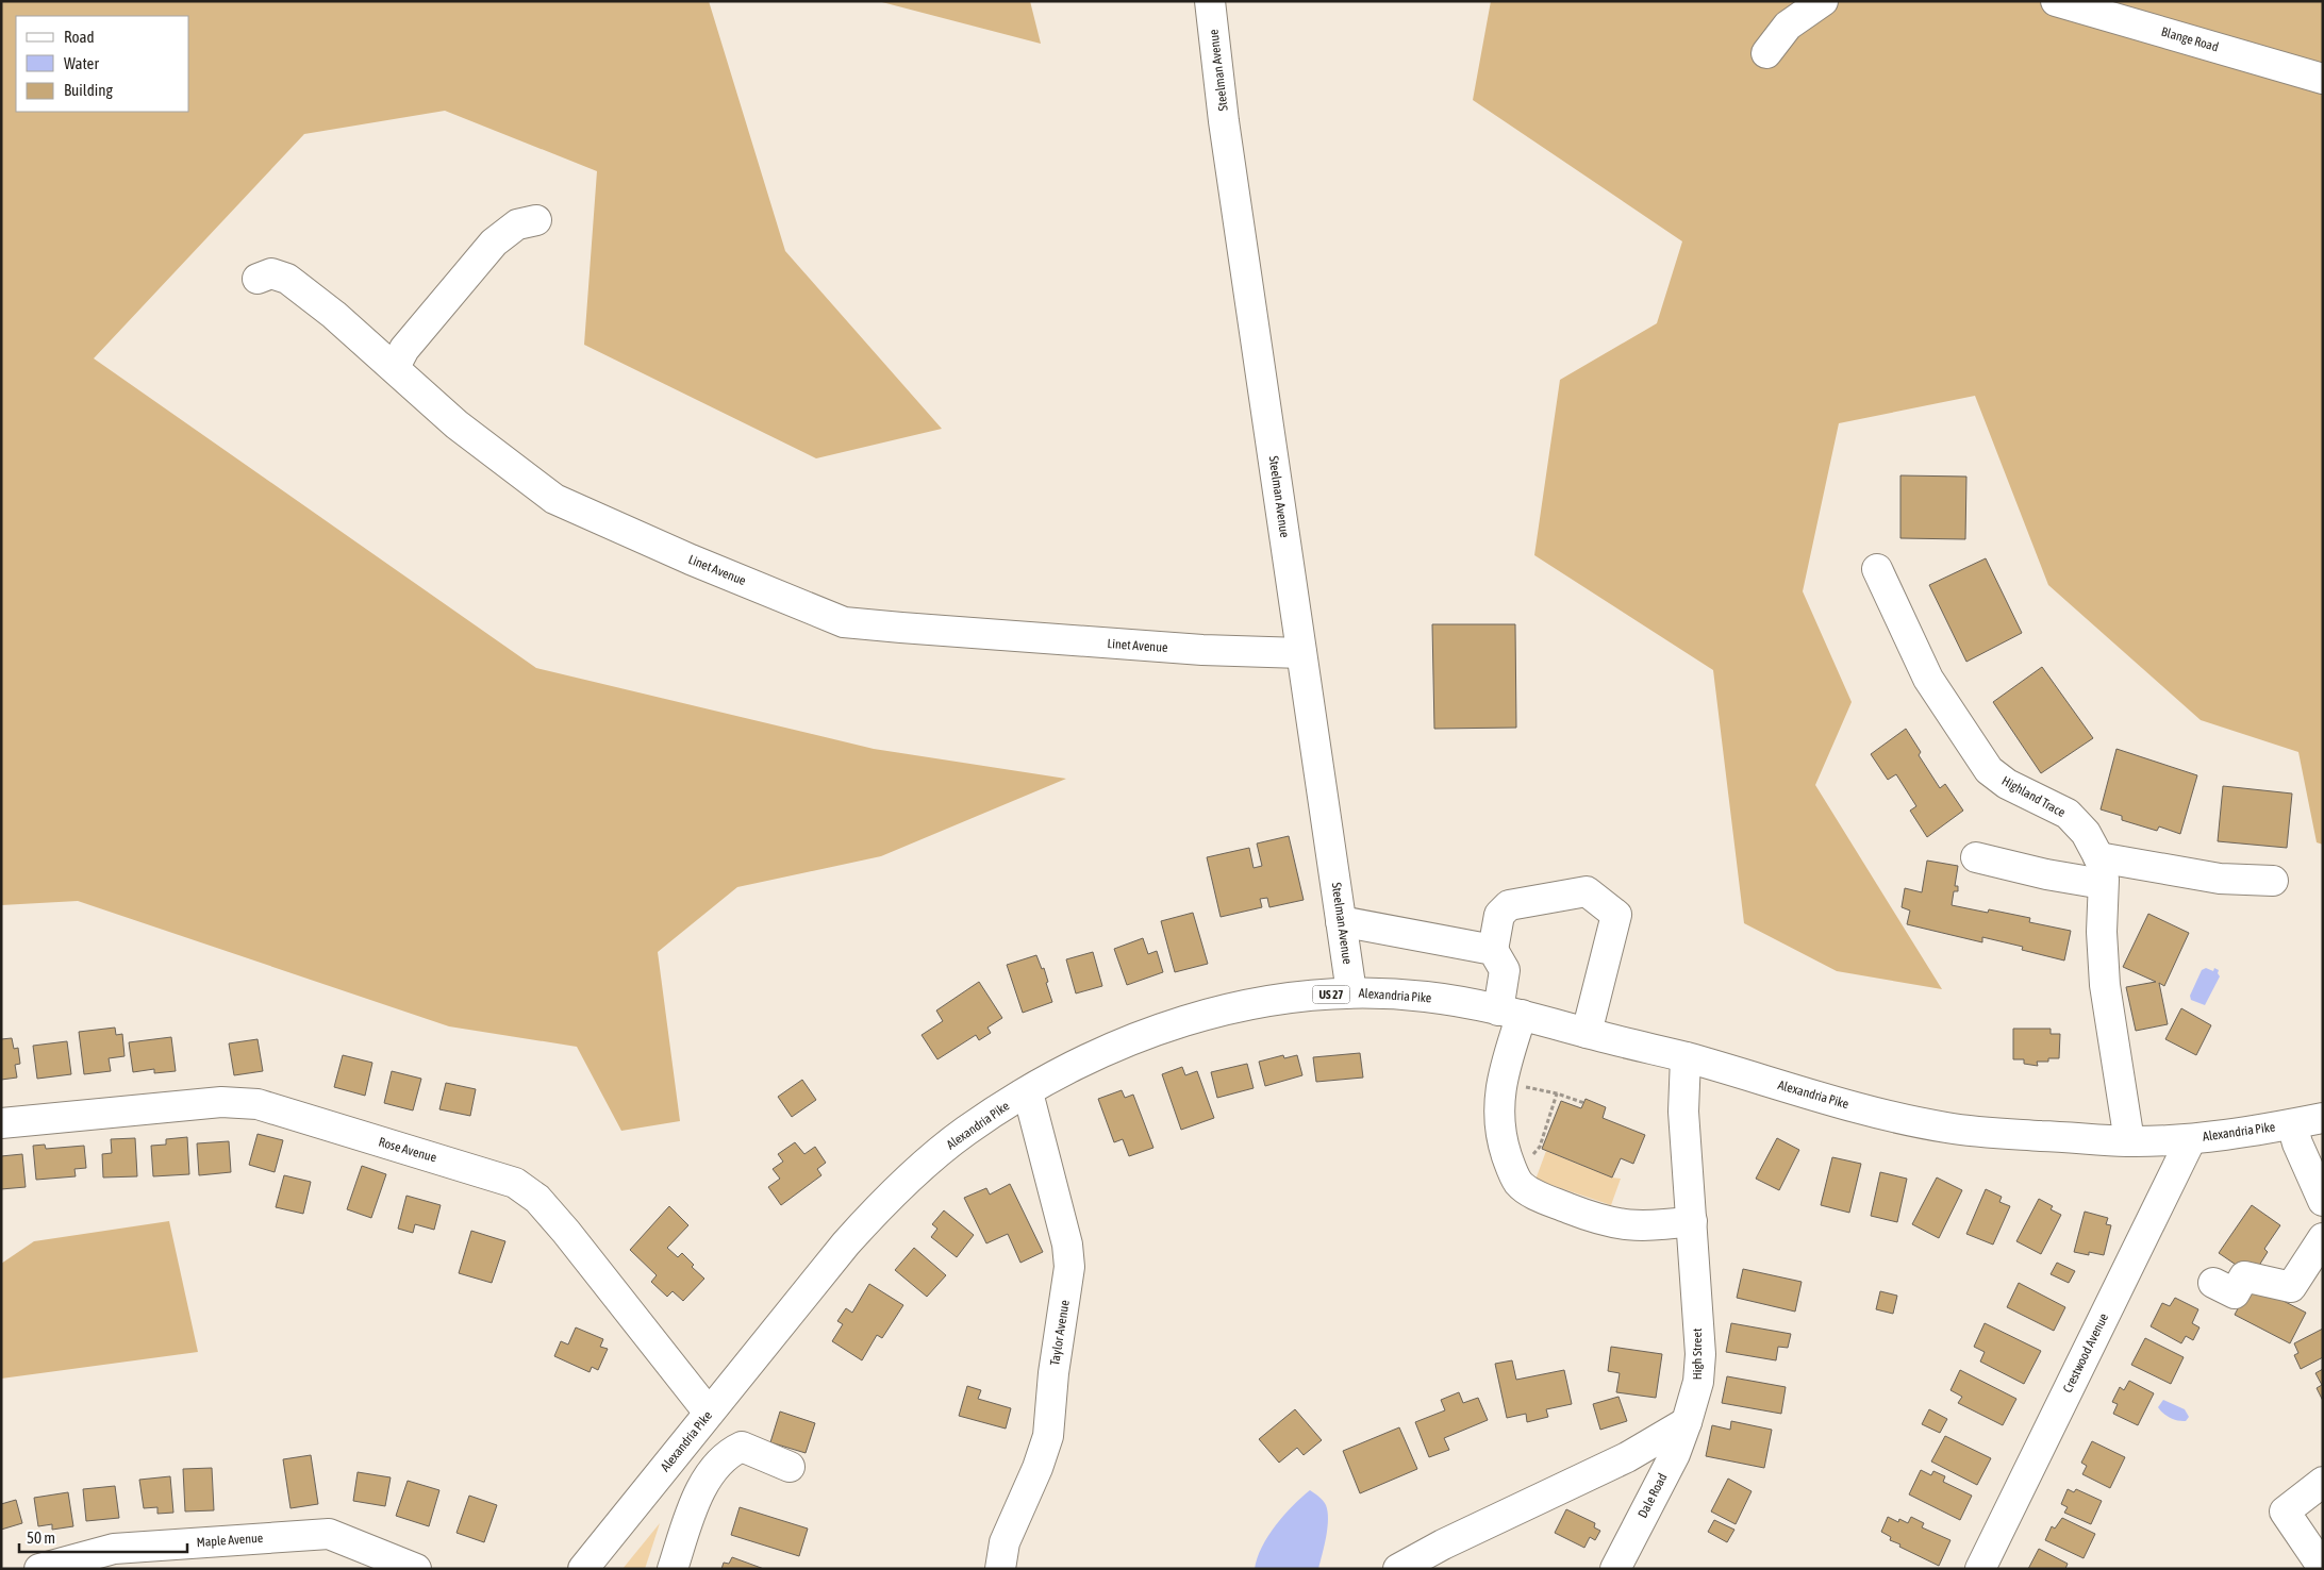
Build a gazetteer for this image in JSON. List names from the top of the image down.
{
  "streets": {
    "street": [
      "Blange Road",
      "Steelman Avenue",
      "Linet Avenue",
      "Highland Trace",
      "US 27",
      "Alexandria Pike",
      "Rose Avenue",
      "Taylor Avenue",
      "Crestwood Avenue",
      "High Street",
      "Dale Road",
      "Maple Avenue"
    ]
  },
  "crossings": [
    ["Steelman Avenue", "Linet Avenue"],
    ["Steelman Avenue", "Alexandria Pike"],
    ["Highland Trace", "Alexandria Pike"],
    ["Alexandria Pike", "Rose Avenue"],
    ["Alexandria Pike", "Taylor Avenue"],
    ["Alexandria Pike", "Crestwood Avenue"],
    ["Alexandria Pike", "High Street"],
    ["High Street", "Dale Road"]
  ],
  "legend": ["Road", "Water", "Building"],
  "scale_bar": "50 m"
}
